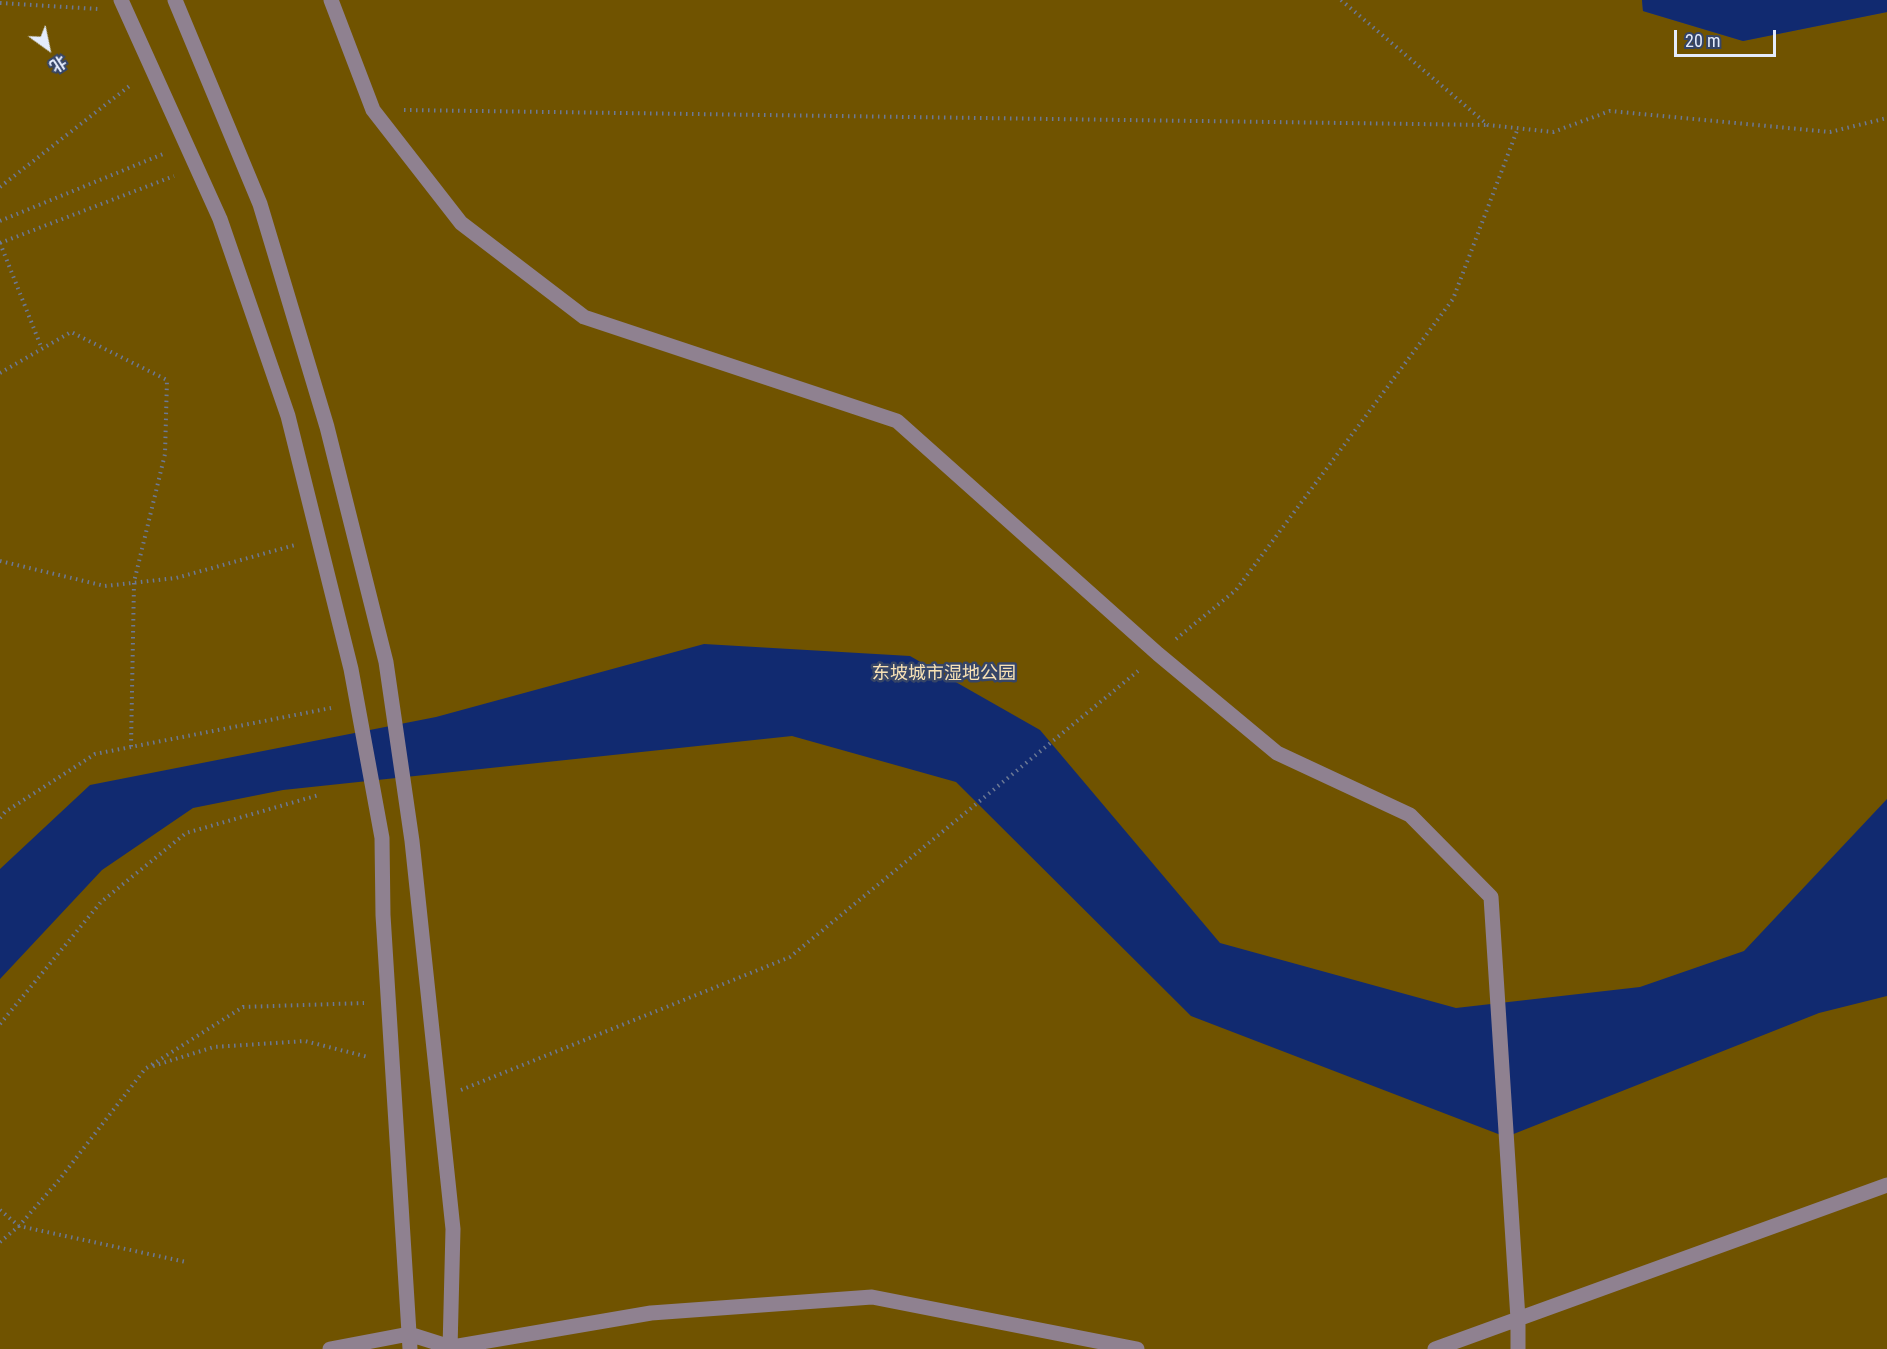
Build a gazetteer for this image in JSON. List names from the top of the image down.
{
  "parks": ["东坡城市湿地公园"],
  "scale_bar": "20 m",
  "north": "bottom right"
}
